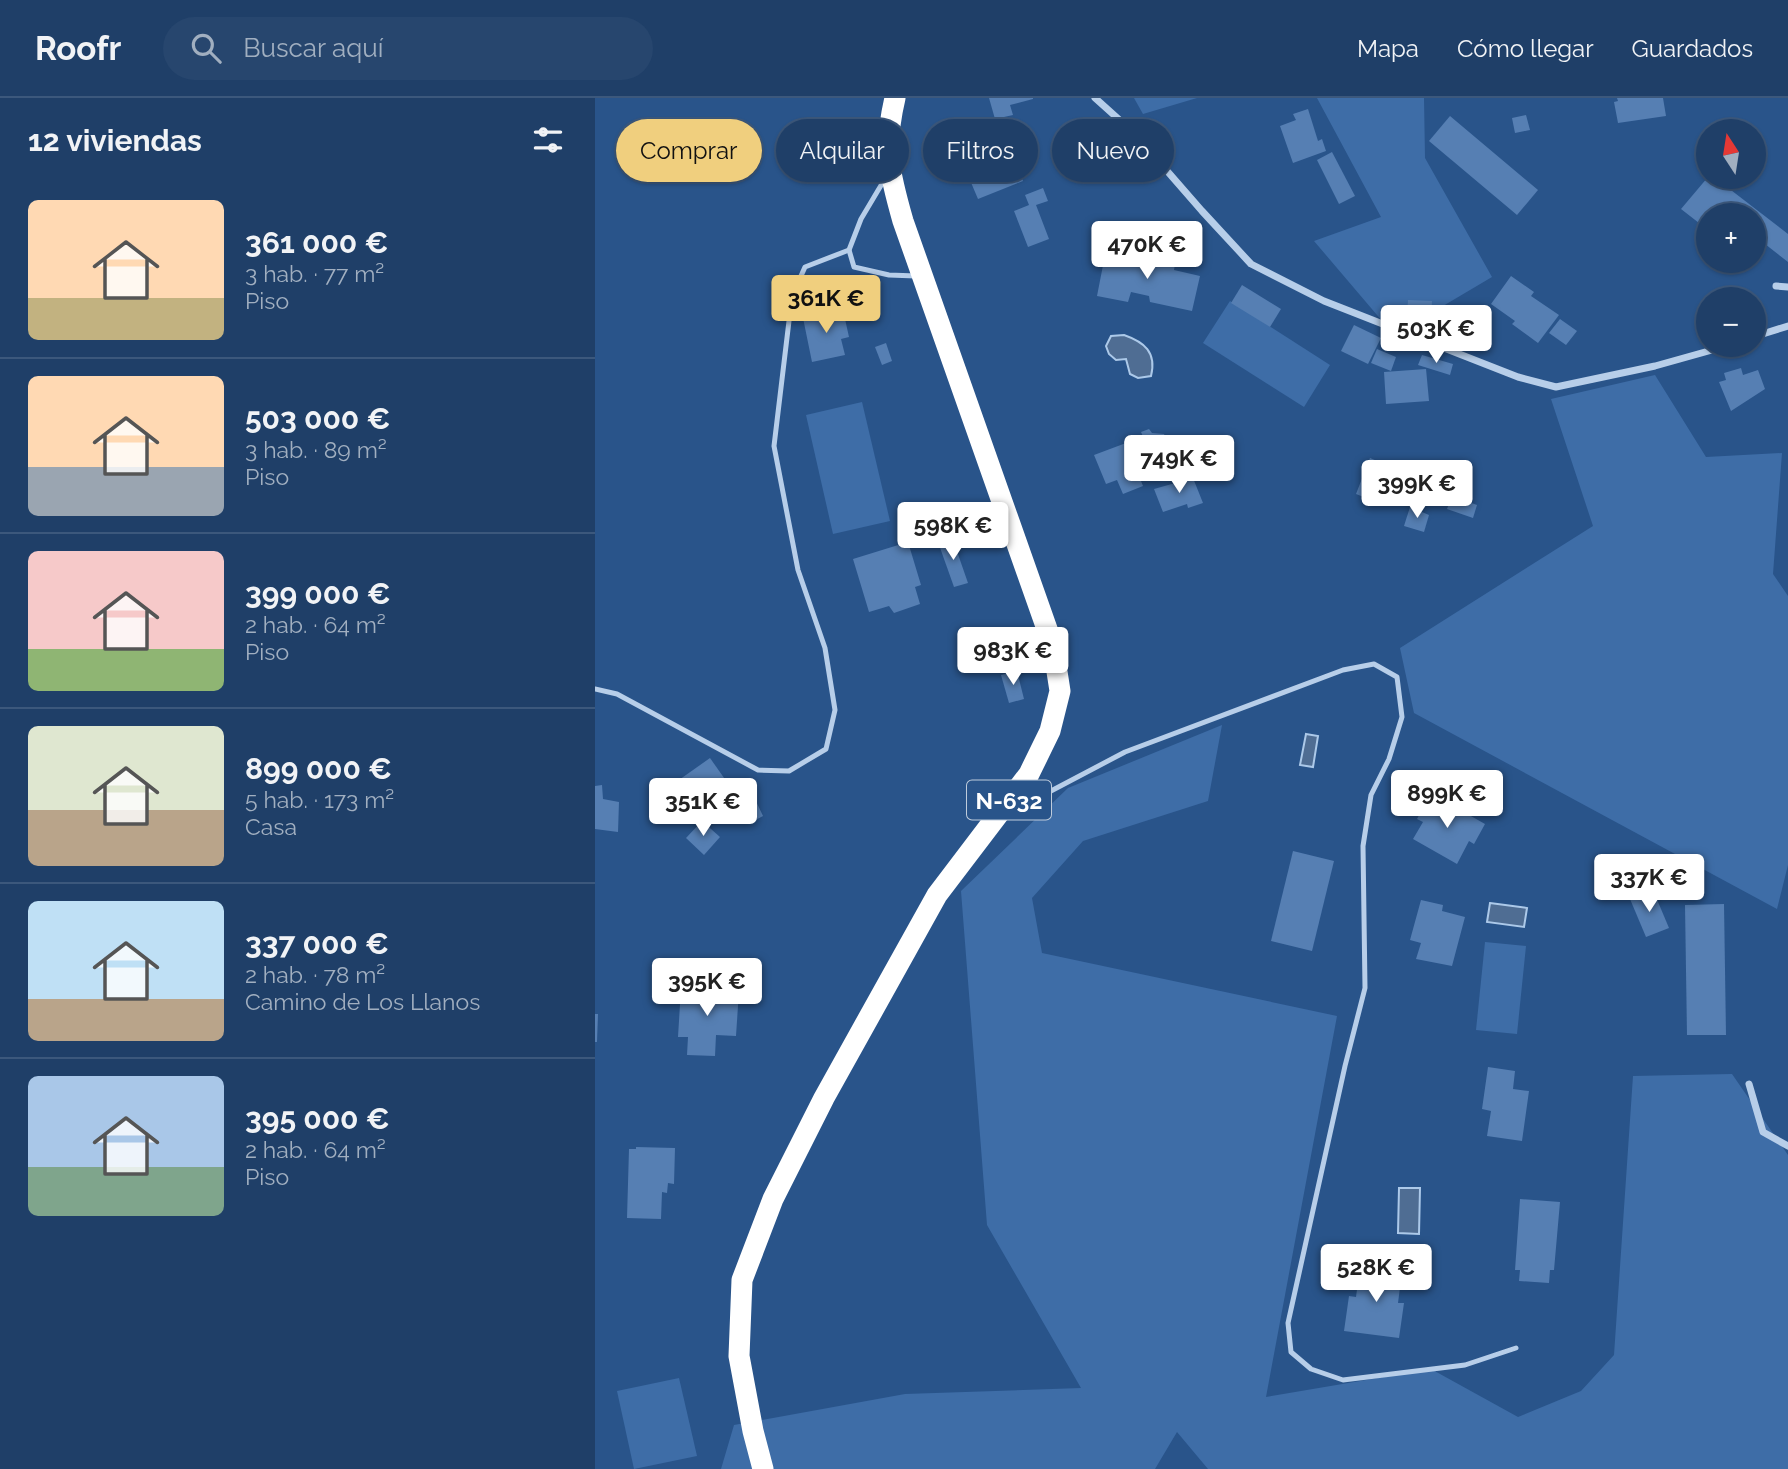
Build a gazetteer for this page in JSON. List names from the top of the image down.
{
  "streets": {
    "highway": ["N-632"]
  },
  "north": "top",
  "page": {
    "header": "Roofr",
    "search": "Buscar aquí",
    "nav": ["Mapa", "Cómo llegar", "Guardados"],
    "heading": "12 viviendas",
    "map_buttons": ["+", "−"],
    "chip": [
      "Comprar",
      "Alquilar",
      "Filtros",
      "Nuevo"
    ],
    "list": [
      {
        "name": "361 000 €",
        "note": "3 hab. · 77 m² · Piso"
      },
      {
        "name": "503 000 €",
        "note": "3 hab. · 89 m² · Piso"
      },
      {
        "name": "399 000 €",
        "note": "2 hab. · 64 m² · Piso"
      },
      {
        "name": "899 000 €",
        "note": "5 hab. · 173 m² · Casa"
      },
      {
        "name": "337 000 €",
        "note": "2 hab. · 78 m² · Camino de Los Llanos"
      },
      {
        "name": "395 000 €",
        "note": "2 hab. · 64 m² · Piso"
      }
    ],
    "price": [
      "470K €",
      "361K €",
      "503K €",
      "749K €",
      "399K €",
      "598K €",
      "983K €",
      "899K €",
      "351K €",
      "337K €",
      "395K €",
      "528K €"
    ]
  }
}
